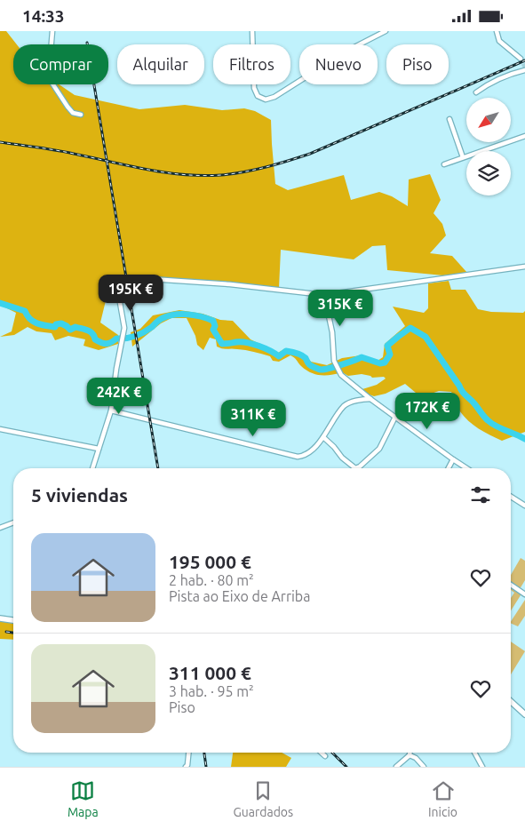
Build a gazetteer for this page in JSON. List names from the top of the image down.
{
  "north": "bottom left",
  "page": {
    "status": "14:33",
    "chip": [
      "Comprar",
      "Alquilar",
      "Filtros",
      "Nuevo",
      "Piso"
    ],
    "price": [
      "195K €",
      "315K €",
      "242K €",
      "172K €",
      "311K €"
    ],
    "heading": "5 viviendas",
    "list": [
      {
        "name": "195 000 €",
        "note": "2 hab. · 80 m² · Pista ao Eixo de Arriba"
      },
      {
        "name": "311 000 €",
        "note": "3 hab. · 95 m² · Piso"
      }
    ],
    "tabs": ["Mapa", "Guardados", "Inicio"]
  }
}
